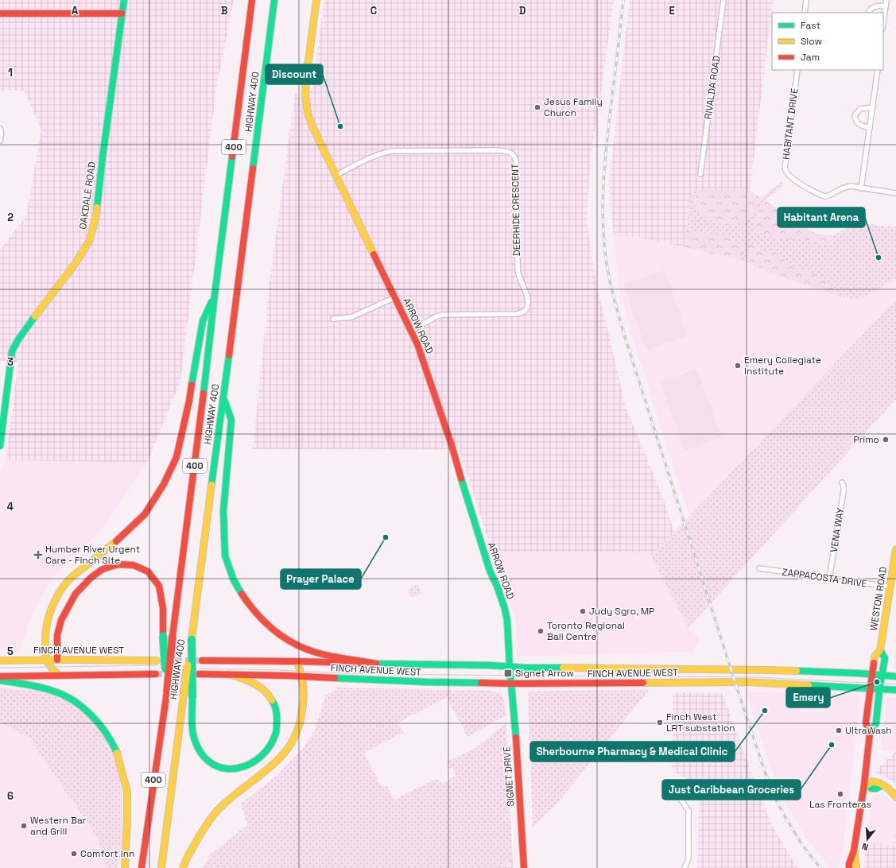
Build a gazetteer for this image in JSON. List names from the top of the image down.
{
  "streets": {
    "main road": [
      "HIGHWAY 400",
      "400",
      "OAKDALE ROAD",
      "ARROW ROAD",
      "WESTON ROAD",
      "FINCH AVENUE WEST",
      "SIGNET DRIVE"
    ],
    "street": [
      "RIVALDA ROAD",
      "HABITANT DRIVE",
      "DEERHIDE CRESCENT",
      "VENA WAY",
      "ZAPPACOSTA DRIVE"
    ]
  },
  "crossings": [
    ["DEERHIDE CRESCENT", "ARROW ROAD"],
    ["ARROW ROAD", "FINCH AVENUE WEST"],
    ["ARROW ROAD", "SIGNET DRIVE"],
    ["VENA WAY", "ZAPPACOSTA DRIVE"],
    ["ZAPPACOSTA DRIVE", "WESTON ROAD"],
    ["WESTON ROAD", "FINCH AVENUE WEST"],
    ["FINCH AVENUE WEST", "SIGNET DRIVE"]
  ],
  "places": {
    "other": [
      "Jesus Family Church",
      "Discount",
      "Habitant Arena",
      "Emery Collegiate Institute",
      "Primo",
      "Prayer Palace",
      "Judy Sgro, MP",
      "Toronto Regional Bail Centre",
      "Emery",
      "Sherbourne Pharmacy & Medical Clinic",
      "Finch West LRT substation",
      "UltraWash",
      "Just Caribbean Groceries",
      "Las Fronteras",
      "Western Bar and Grill",
      "Comfort Inn"
    ],
    "health": ["Humber River Urgent Care - Finch Site"],
    "transit": ["Signet Arrow"]
  },
  "legend": ["Fast", "Slow", "Jam"],
  "north": "bottom",
  "grid": {
    "columns": [
      "A",
      "B",
      "C",
      "D",
      "E"
    ],
    "rows": [
      "1",
      "2",
      "3",
      "4",
      "5",
      "6"
    ]
  }
}
